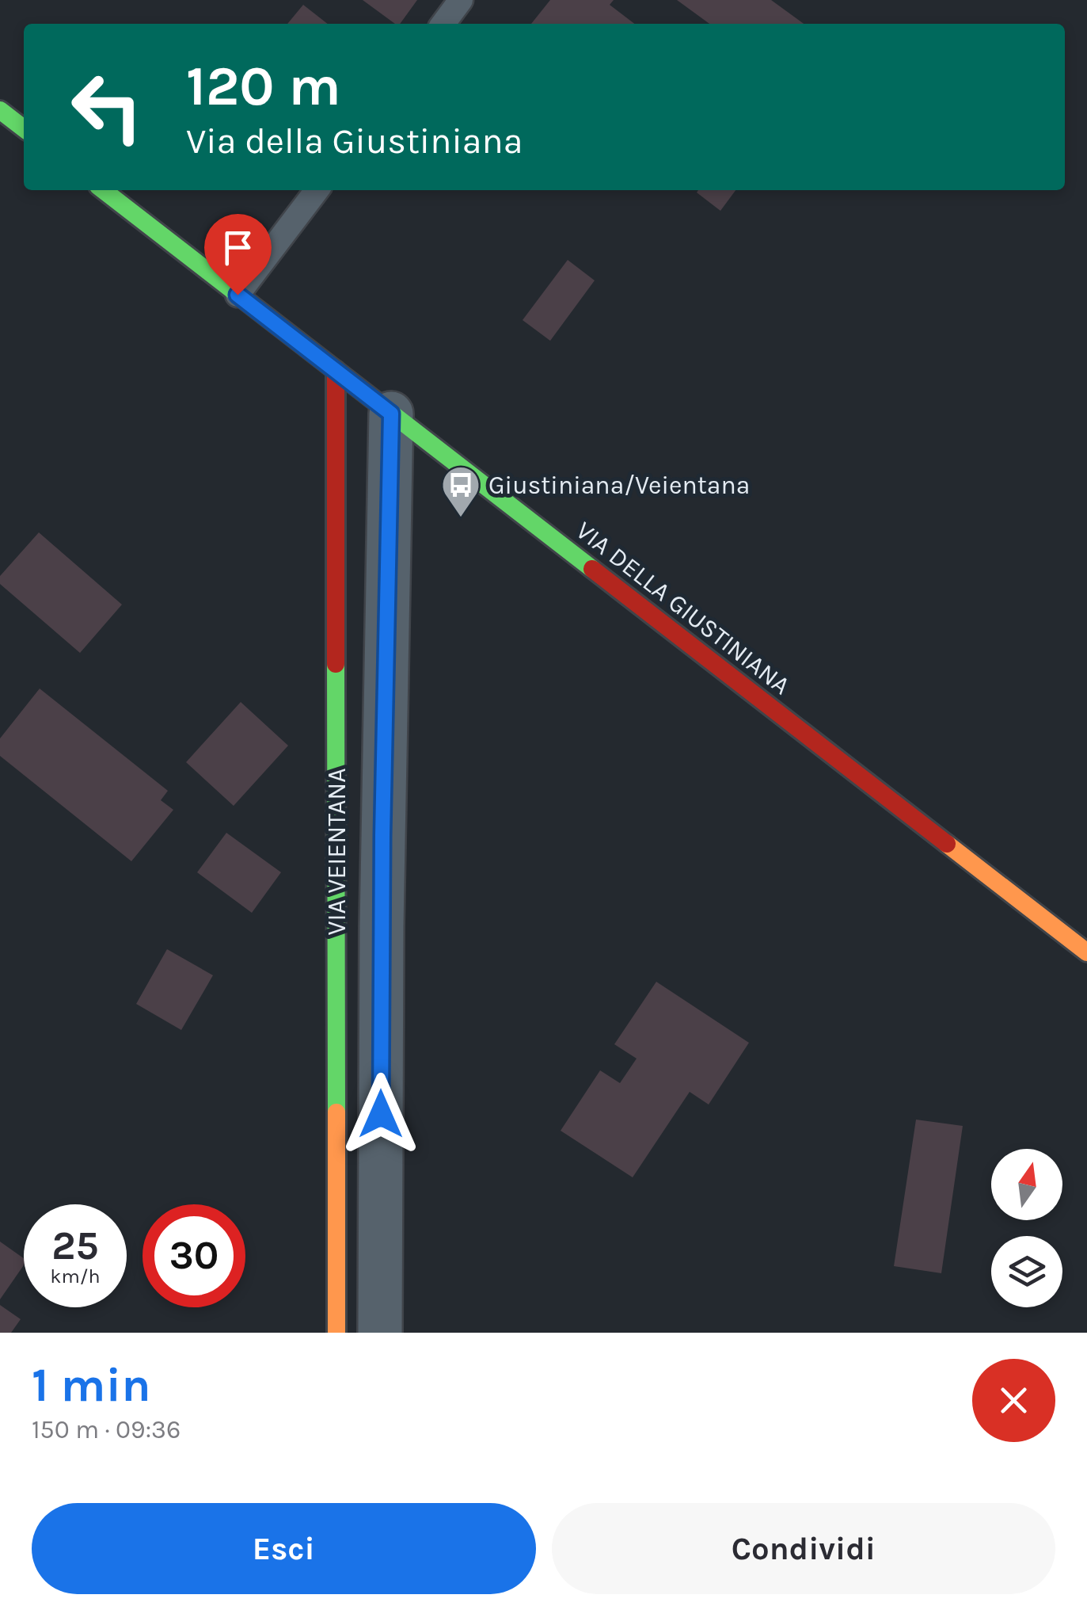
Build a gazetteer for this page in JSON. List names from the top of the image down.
{
  "streets": {
    "street": ["VIA DELLA GIUSTINIANA", "VIA VEIENTANA"]
  },
  "crossings": [
    ["VIA DELLA GIUSTINIANA", "VIA VEIENTANA"]
  ],
  "places": {
    "bus stop": ["Giustiniana/Veientana"]
  },
  "north": "top",
  "page": {
    "turn": ["120 m", "Via della Giustiniana"],
    "speed": "25 km/h",
    "limit": "30",
    "heading": ["1 min", "150 m · 09:36"],
    "buttons": ["Esci", "Condividi"]
  }
}
